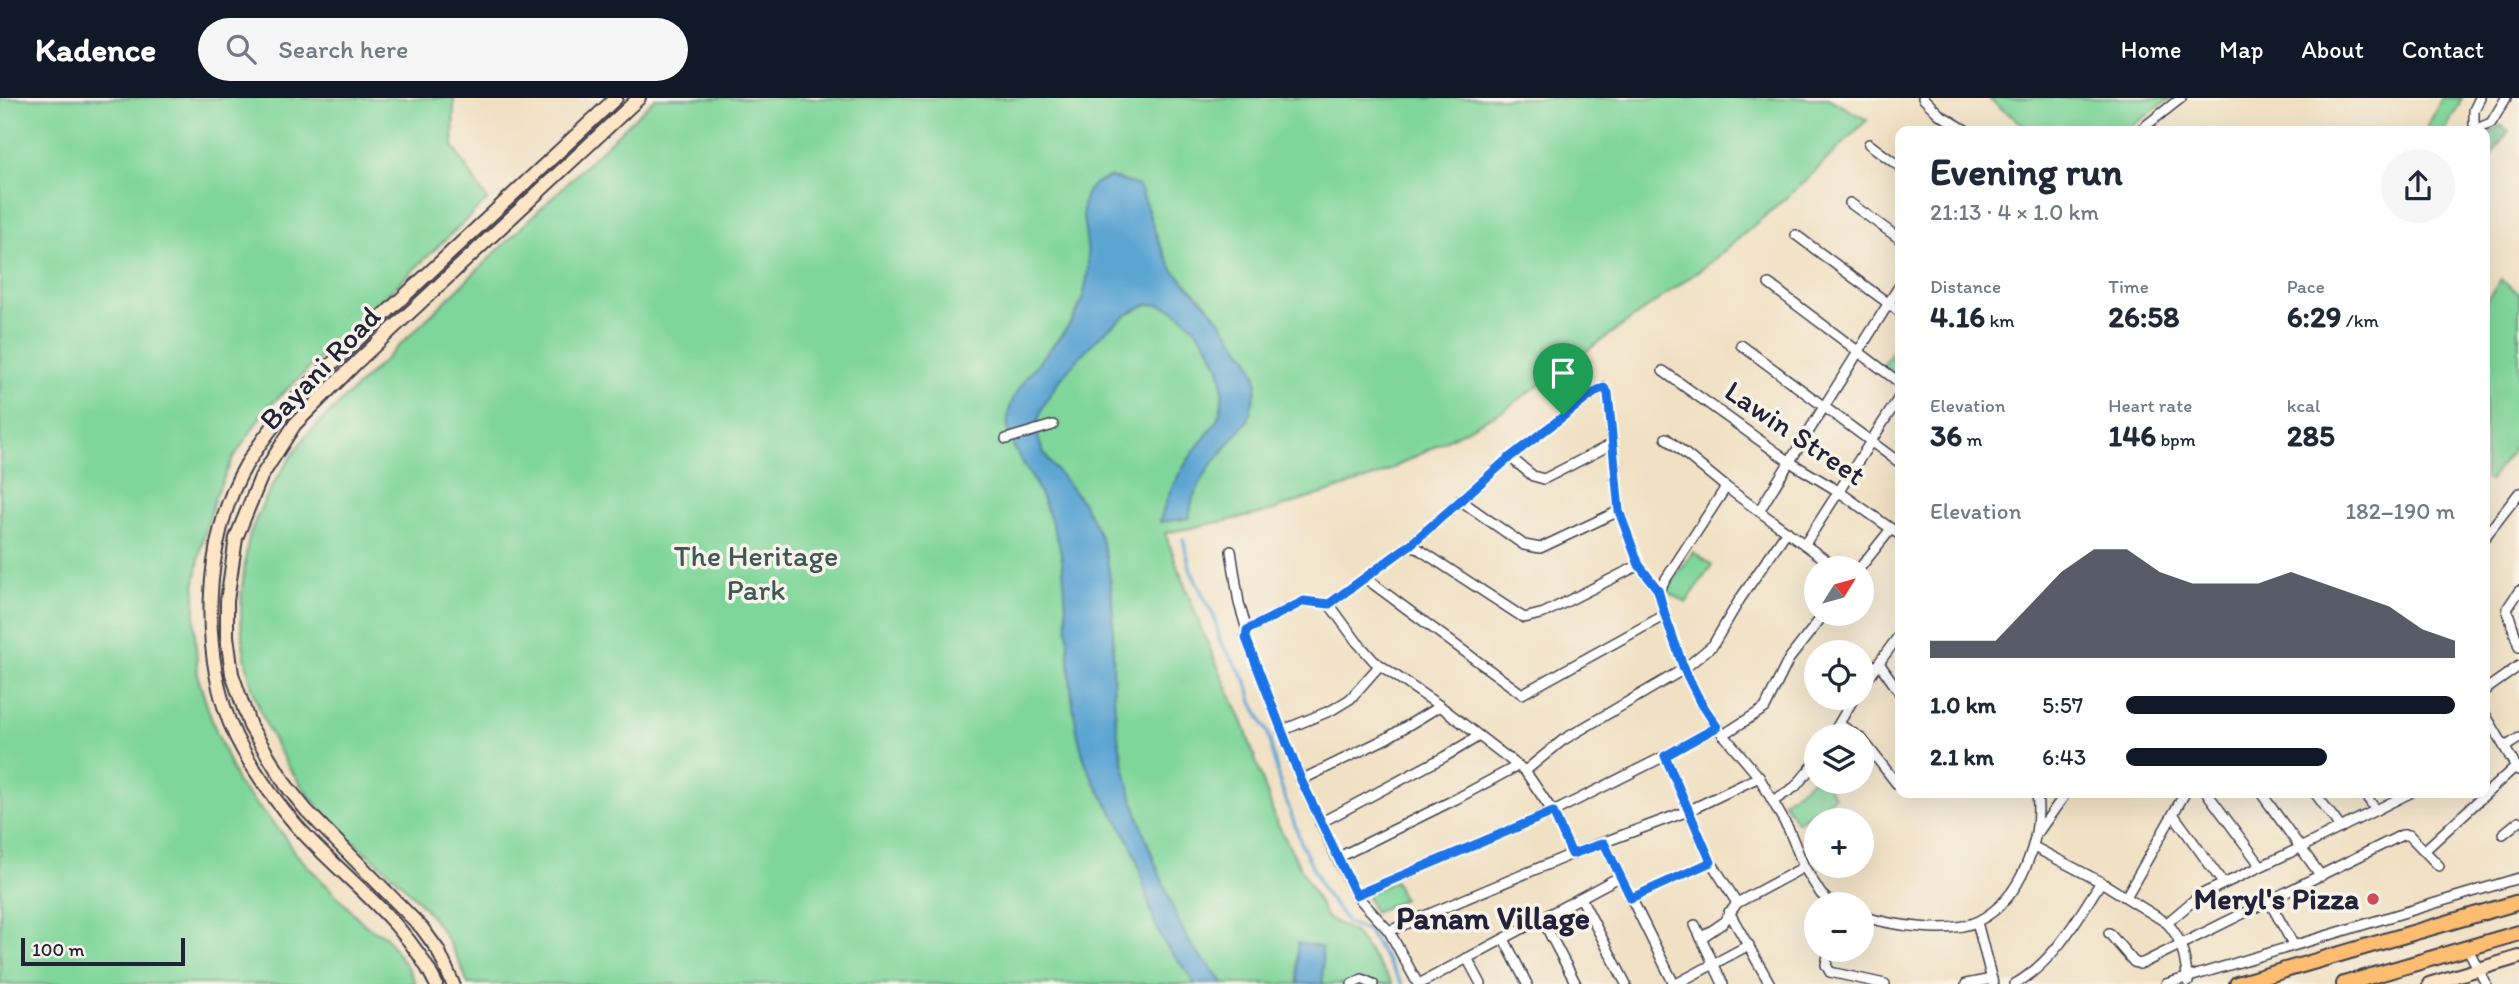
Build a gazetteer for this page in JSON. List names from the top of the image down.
{
  "streets": {
    "main road": ["Bayani Road"],
    "street": ["Lawin Street"]
  },
  "districts": ["Panam Village"],
  "parks": ["The Heritage Park"],
  "places": ["Meryl's Pizza"],
  "scale_bar": "100 m",
  "north": "top right",
  "page": {
    "header": "Kadence",
    "search": "Search here",
    "nav": [
      "Home",
      "Map",
      "About",
      "Contact"
    ],
    "heading": ["Evening run", "21:13 · 4 × 1.0 km"],
    "stats": [
      ["Distance", "4.16 km"],
      ["Time", "26:58"],
      ["Pace", "6:29 /km"],
      ["Elevation", "36 m"],
      ["Heart rate", "146 bpm"],
      ["kcal", "285"]
    ],
    "chart": ["Elevation", "182–190 m"],
    "map_buttons": ["+", "−"],
    "list": [
      {
        "name": "1.0 km",
        "note": "5:57"
      },
      {
        "name": "2.1 km",
        "note": "6:43"
      }
    ],
    "scale": "100 m"
  }
}
